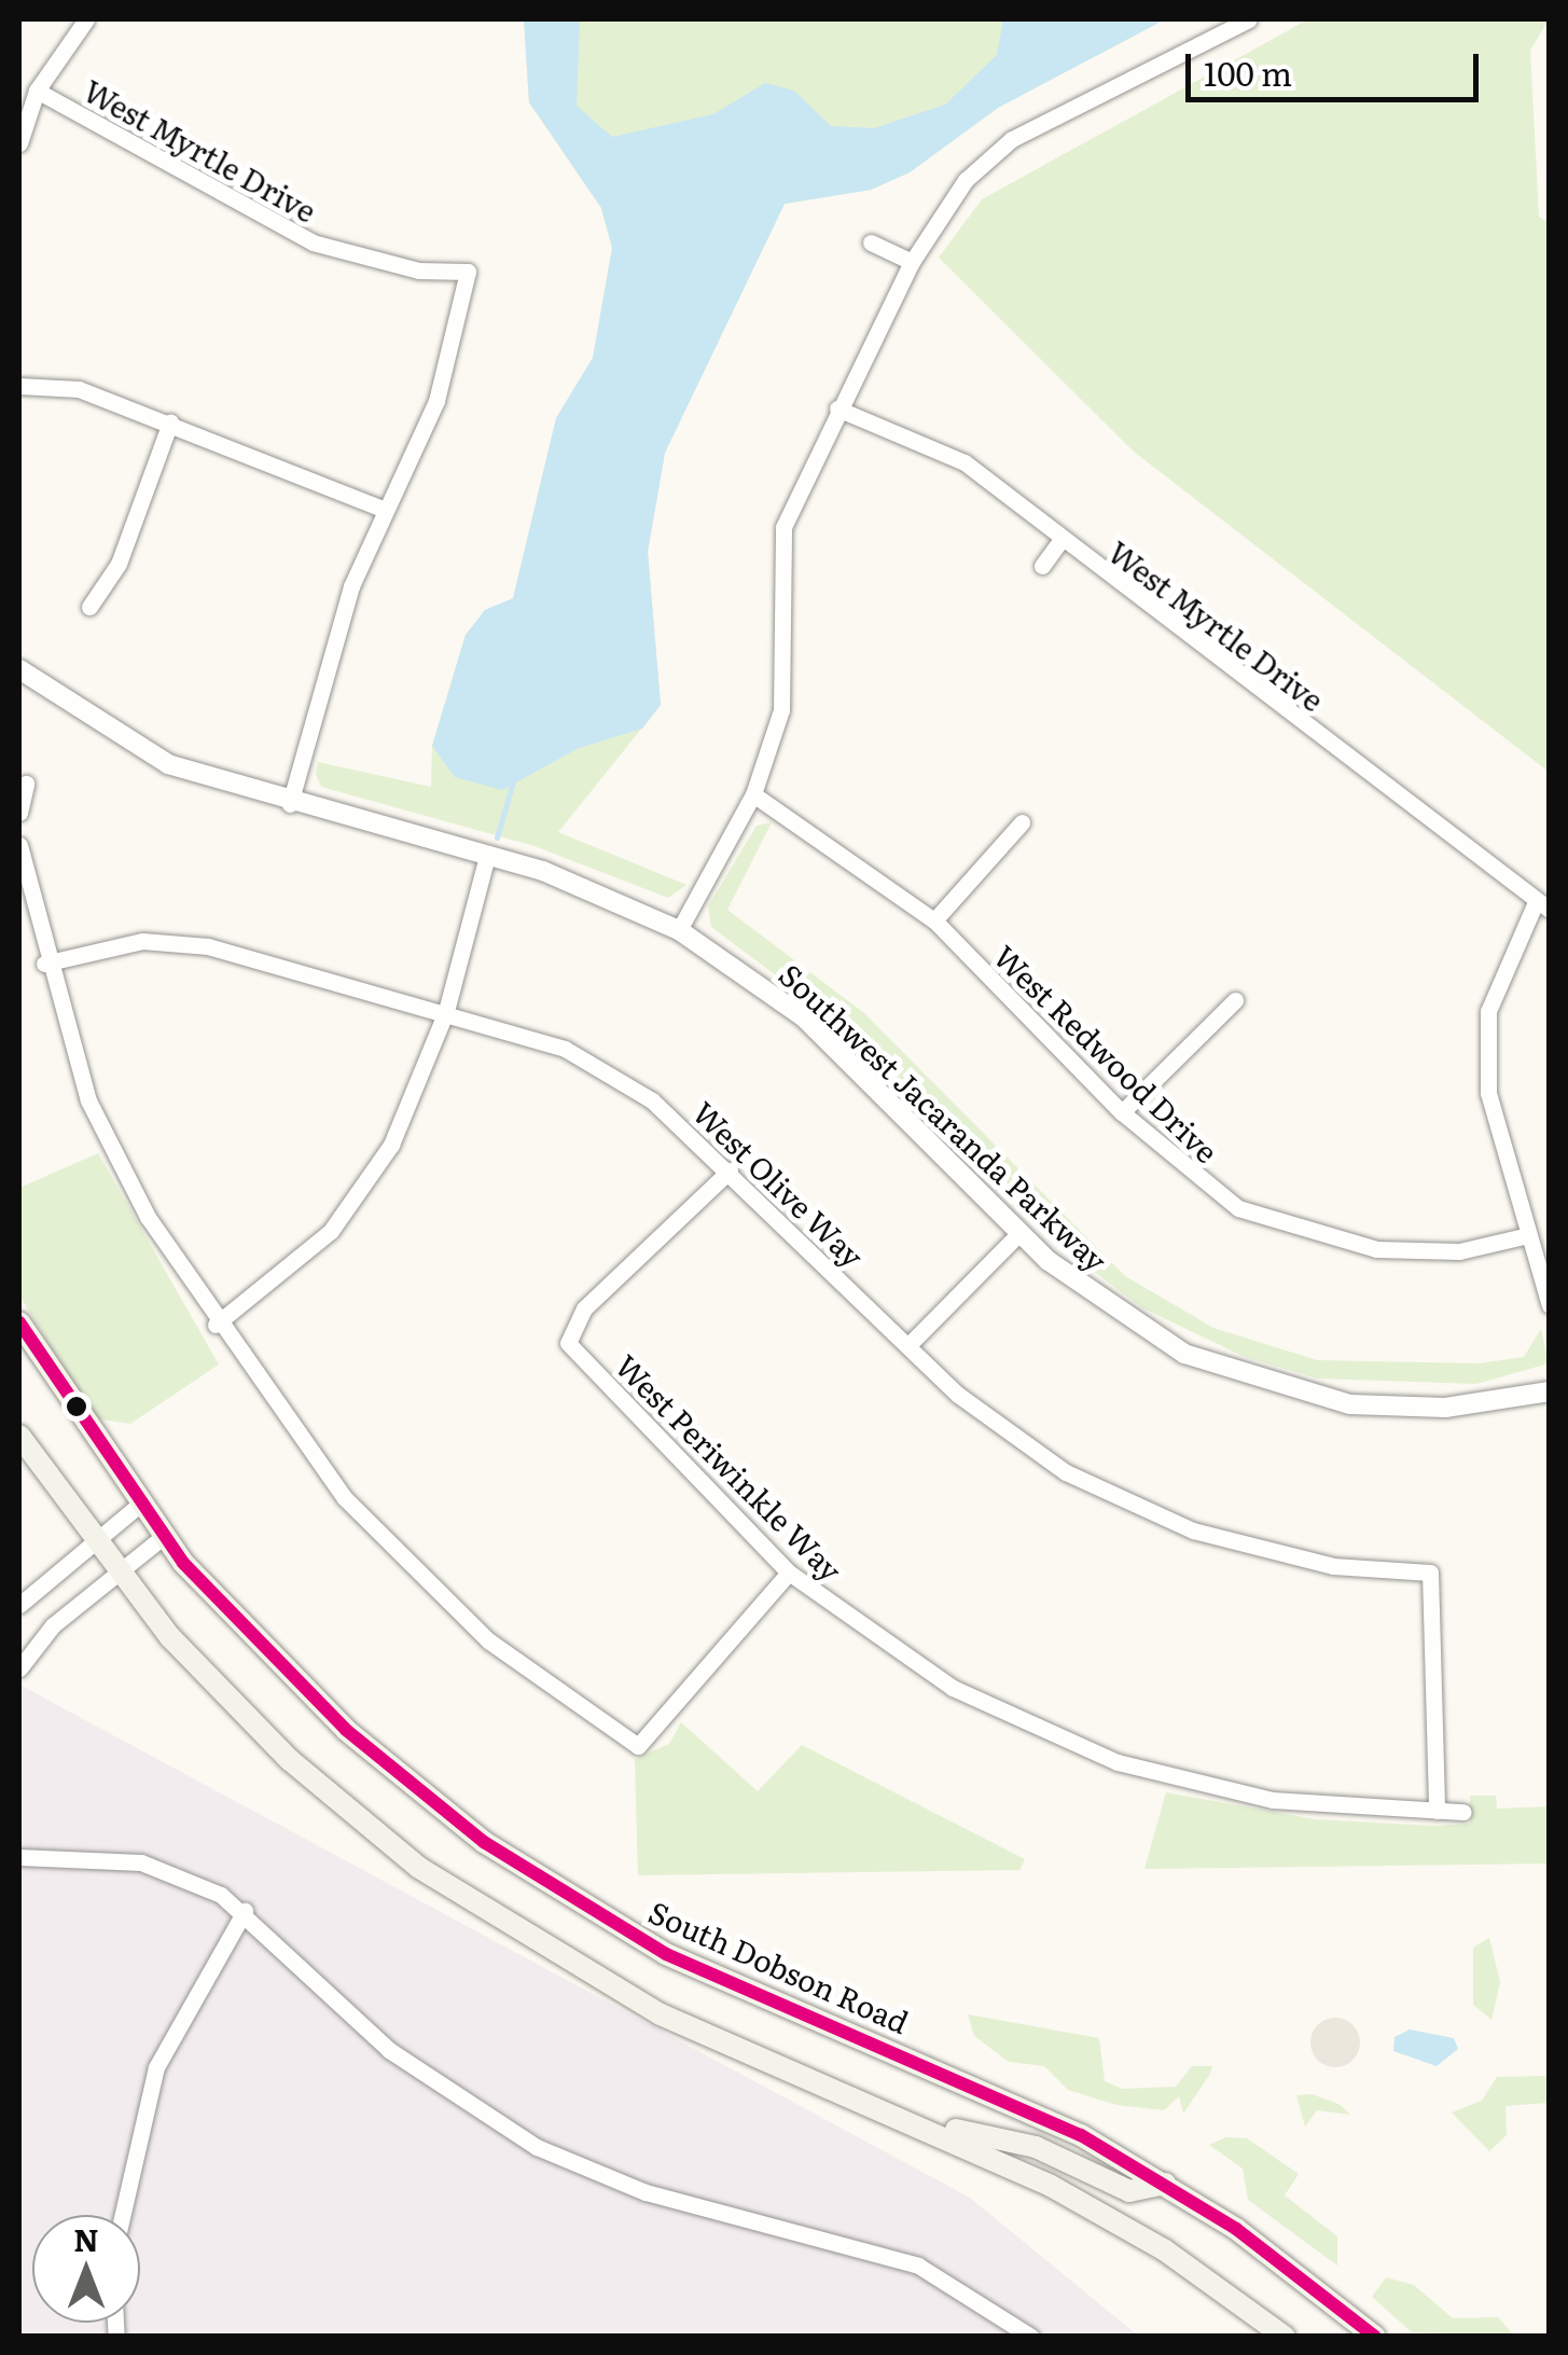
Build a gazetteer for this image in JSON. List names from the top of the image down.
{
  "streets": {
    "main road": ["South Dobson Road"],
    "street": [
      "West Myrtle Drive",
      "West Redwood Drive",
      "Southwest Jacaranda Parkway",
      "West Olive Way",
      "West Periwinkle Way"
    ]
  },
  "crossings": [
    ["West Olive Way", "West Periwinkle Way"]
  ],
  "scale_bar": "100 m",
  "north": "top"
}
